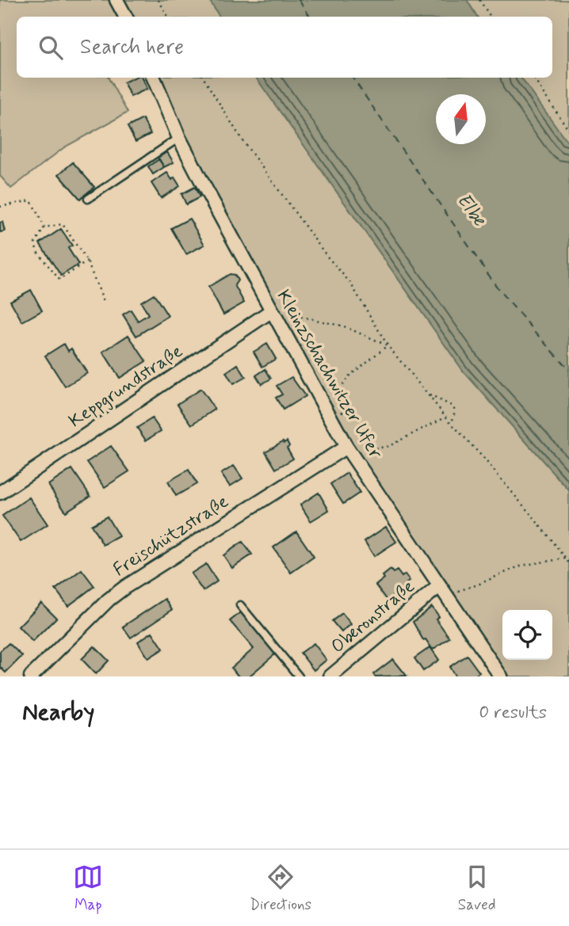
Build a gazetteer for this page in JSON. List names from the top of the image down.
{
  "streets": {
    "street": [
      "Kleinzschachwitzer Ufer",
      "Keppgrundstraße",
      "Freischützstraße",
      "Oberonstraße"
    ]
  },
  "crossings": [
    ["Kleinzschachwitzer Ufer", "Keppgrundstraße"],
    ["Kleinzschachwitzer Ufer", "Freischützstraße"],
    ["Kleinzschachwitzer Ufer", "Oberonstraße"]
  ],
  "water": ["Elbe"],
  "north": "top",
  "page": {
    "search": "Search here",
    "heading": ["Nearby", "0 results"],
    "nav": ["Map", "Directions", "Saved"]
  }
}
